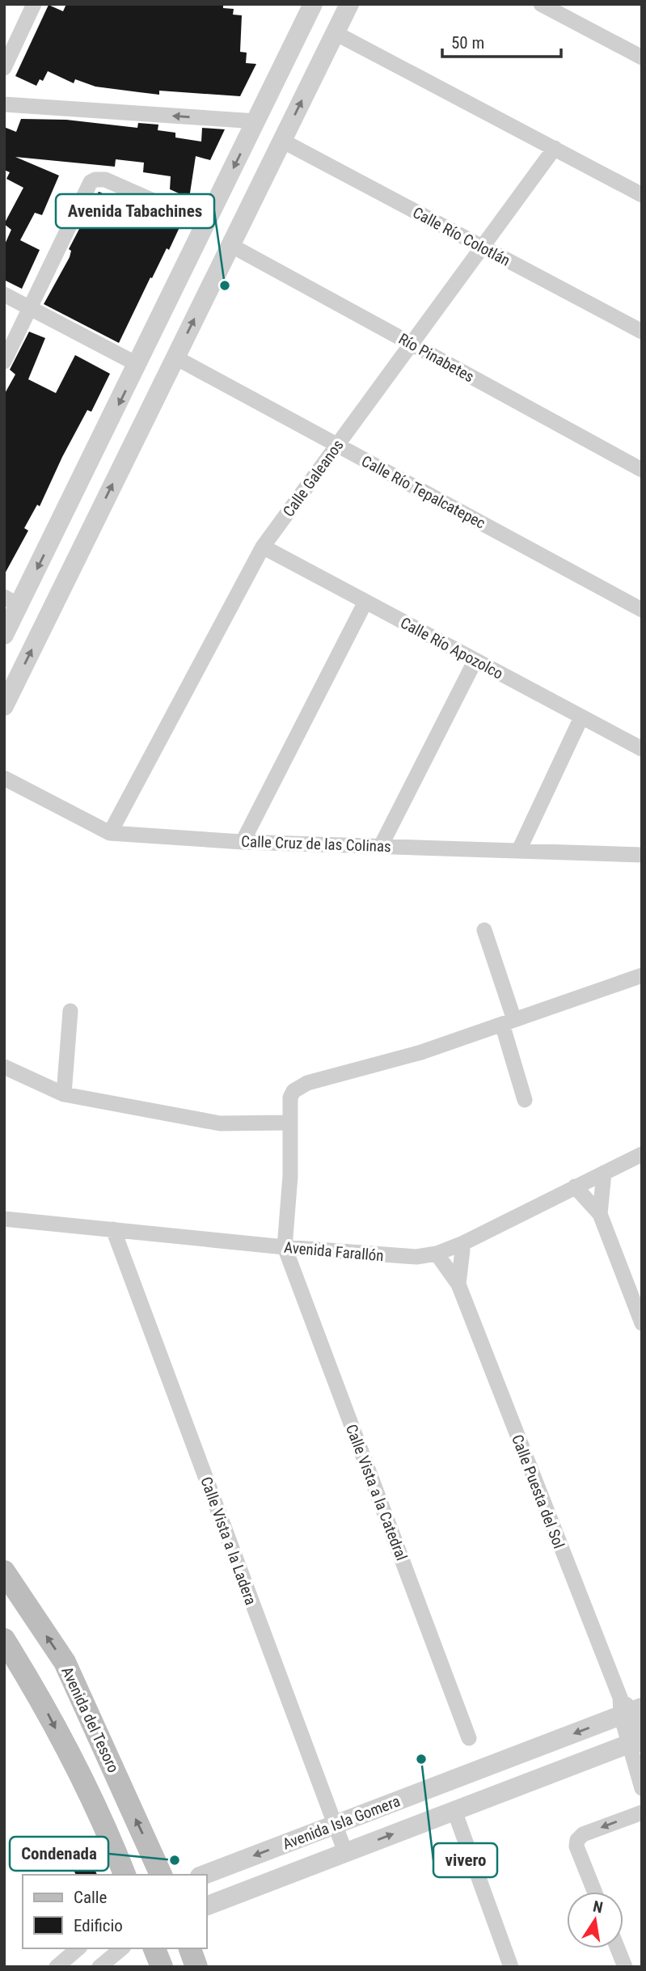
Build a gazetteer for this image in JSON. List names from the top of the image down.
{
  "streets": {
    "main road": ["Avenida del Tesoro"],
    "street": [
      "Calle Río Colotlán",
      "Río Pinabetes",
      "Calle Galeanos",
      "Calle Río Tepalcatepec",
      "Calle Río Apozolco",
      "Calle Cruz de las Colinas",
      "Avenida Farallón",
      "Calle Puesta del Sol",
      "Calle Vista a la Catedral",
      "Calle Vista a la Ladera",
      "Avenida Isla Gomera"
    ]
  },
  "crossings": [
    ["Calle Río Colotlán", "Calle Galeanos"],
    ["Río Pinabetes", "Calle Galeanos"],
    ["Calle Galeanos", "Calle Río Tepalcatepec"],
    ["Calle Galeanos", "Calle Río Apozolco"],
    ["Calle Galeanos", "Calle Cruz de las Colinas"],
    ["Avenida Farallón", "Calle Puesta del Sol"],
    ["Avenida Farallón", "Calle Vista a la Catedral"],
    ["Avenida Farallón", "Calle Vista a la Ladera"],
    ["Calle Puesta del Sol", "Avenida Isla Gomera"],
    ["Calle Vista a la Ladera", "Avenida Isla Gomera"]
  ],
  "places": ["Avenida Tabachines", "vivero", "Condenada"],
  "legend": ["Calle", "Edificio"],
  "scale_bar": "50 m",
  "north": "top"
}
